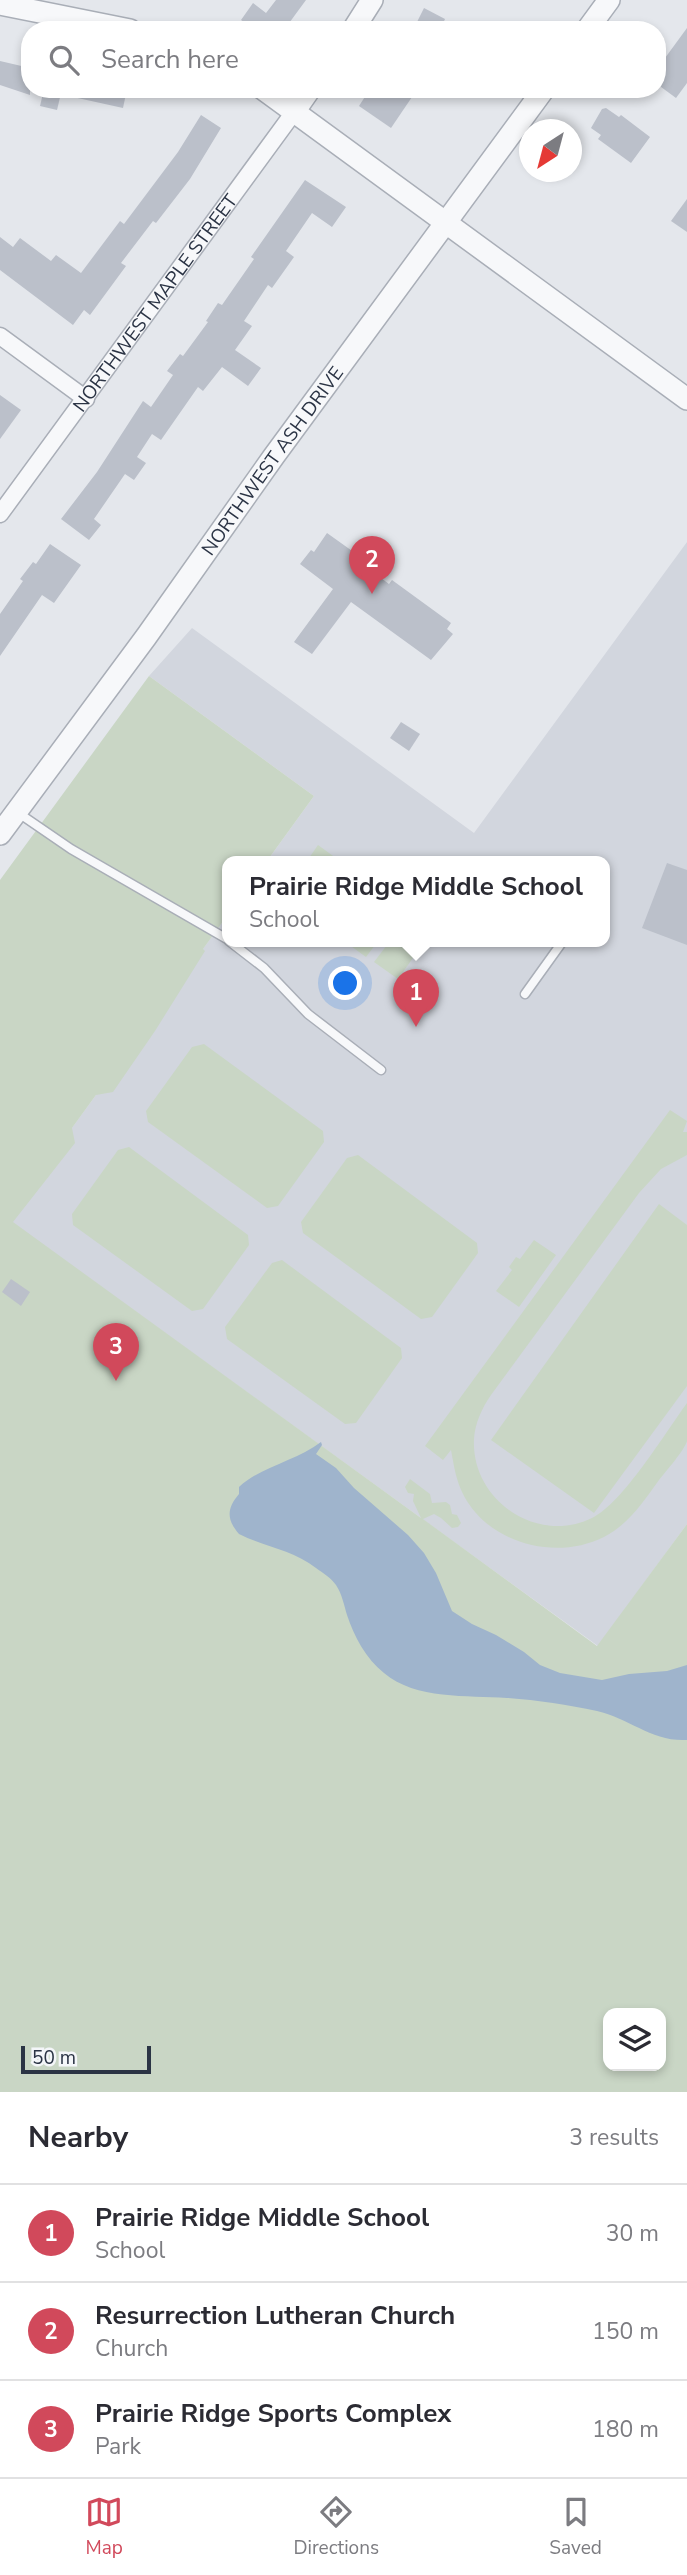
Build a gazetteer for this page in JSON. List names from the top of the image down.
{
  "streets": {
    "street": ["NORTHWEST MAPLE STREET", "NORTHWEST ASH DRIVE"]
  },
  "scale_bar": "50 m",
  "north": "bottom left",
  "page": {
    "search": "Search here",
    "pins": ["2", "1", "3"],
    "popup": ["Prairie Ridge Middle School", "School"],
    "scale": "50 m",
    "heading": ["Nearby", "3 results"],
    "list": [
      {
        "mark": "1",
        "name": "Prairie Ridge Middle School",
        "note": "School",
        "value": "30 m"
      },
      {
        "mark": "2",
        "name": "Resurrection Lutheran Church",
        "note": "Church",
        "value": "150 m"
      },
      {
        "mark": "3",
        "name": "Prairie Ridge Sports Complex",
        "note": "Park",
        "value": "180 m"
      }
    ],
    "nav": ["Map", "Directions", "Saved"]
  }
}
